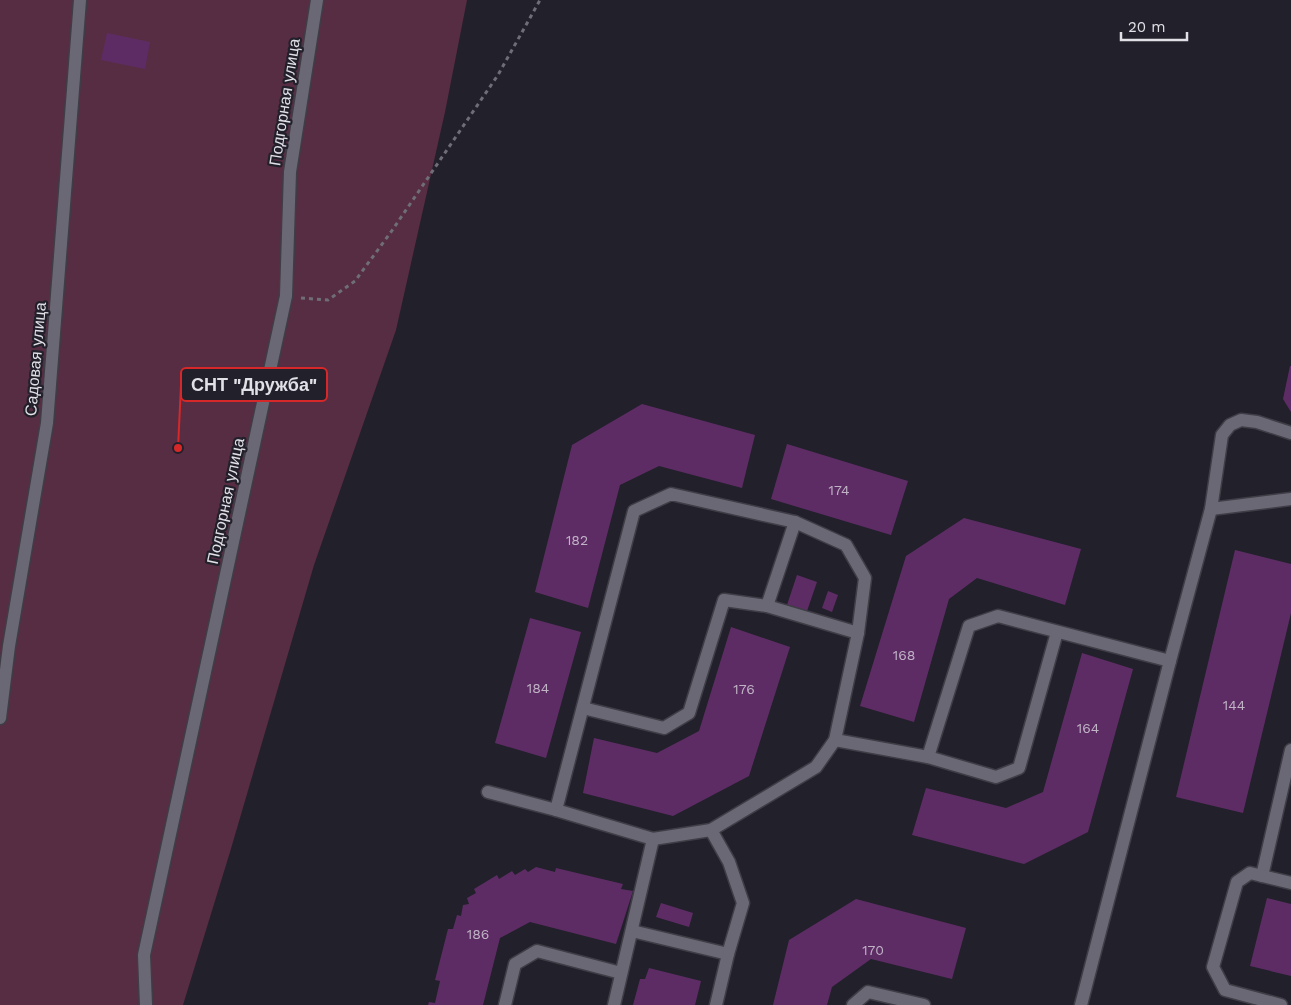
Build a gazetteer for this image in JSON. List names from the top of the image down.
{
  "streets": {
    "lane": ["Подгорная улица", "Садовая улица"]
  },
  "places": ["СНТ \"Дружба\""],
  "house_numbers": [
    "174",
    "182",
    "168",
    "184",
    "176",
    "144",
    "164",
    "186",
    "170"
  ],
  "scale_bar": "20 m"
}
